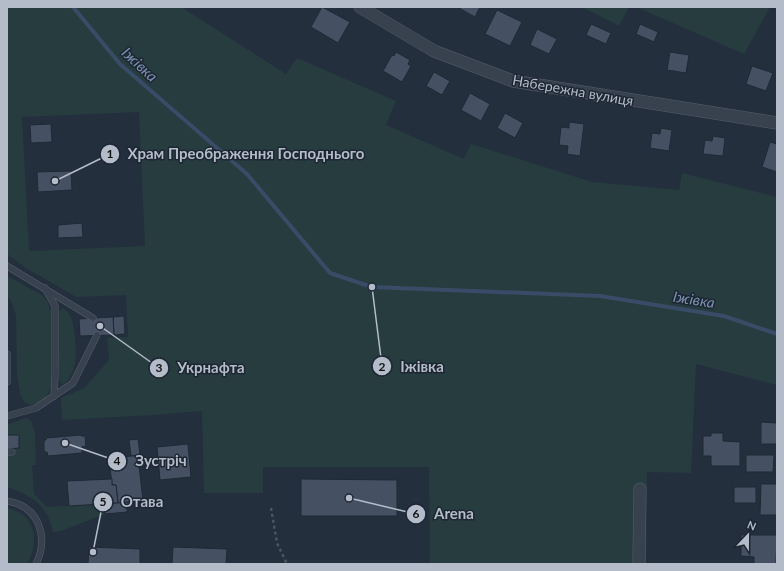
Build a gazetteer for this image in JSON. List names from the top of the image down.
{
  "streets": {
    "street": ["Набережна вулиця"]
  },
  "water": ["Іжівка"],
  "places": [
    "Храм Преображення Господнього",
    "Іжівка",
    "Укрнафта",
    "Зустріч",
    "Arena",
    "Отава"
  ],
  "north": "top"
}
